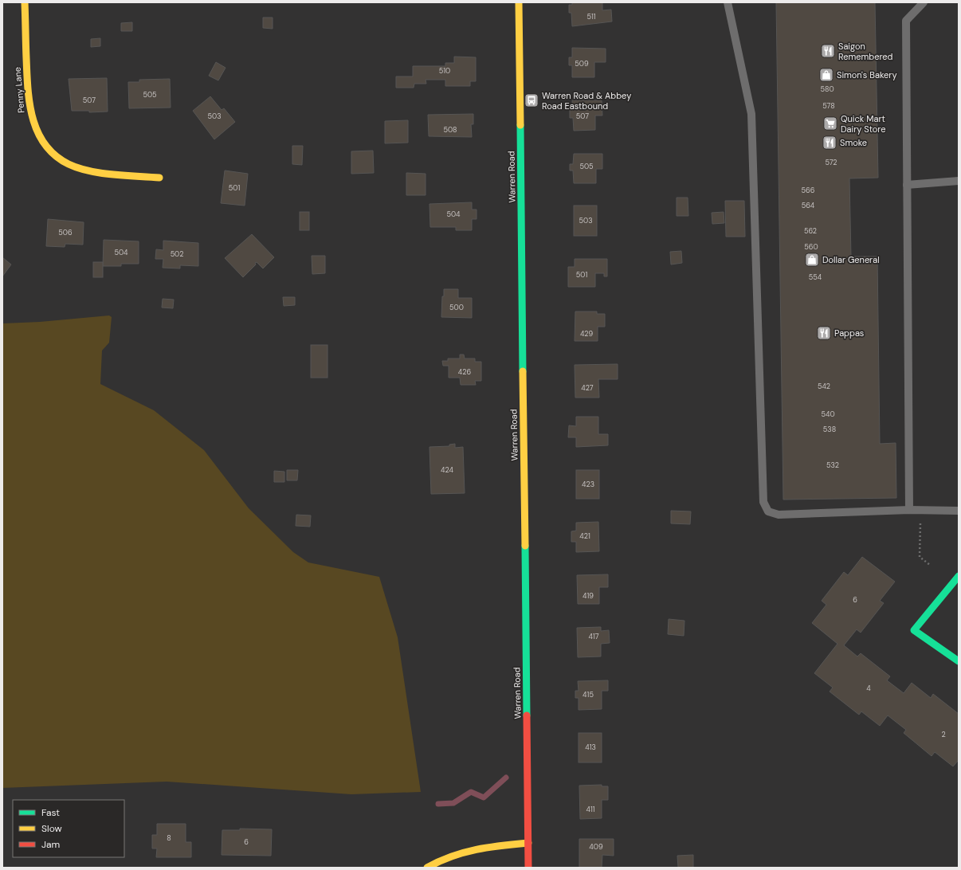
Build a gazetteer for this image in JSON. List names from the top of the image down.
{
  "streets": {
    "street": ["Penny Lane", "Warren Road"]
  },
  "places": {
    "restaurant": ["Saigon Remembered", "Smoke", "Pappas"],
    "shop": ["Simon's Bakery", "Dollar General"],
    "bus stop": ["Warren Road & Abbey Road Eastbound"],
    "supermarket": ["Quick Mart Dairy Store"]
  },
  "house_numbers": [
    "511",
    "509",
    "510",
    "580",
    "505",
    "507",
    "578",
    "503",
    "507",
    "508",
    "572",
    "505",
    "501",
    "566",
    "564",
    "504",
    "503",
    "562",
    "506",
    "560",
    "504",
    "502",
    "501",
    "554",
    "500",
    "429",
    "426",
    "542",
    "427",
    "540",
    "538",
    "532",
    "424",
    "423",
    "421",
    "419",
    "6",
    "417",
    "4",
    "415",
    "2",
    "413",
    "411",
    "8",
    "6",
    "409"
  ],
  "legend": ["Fast", "Slow", "Jam"]
}
